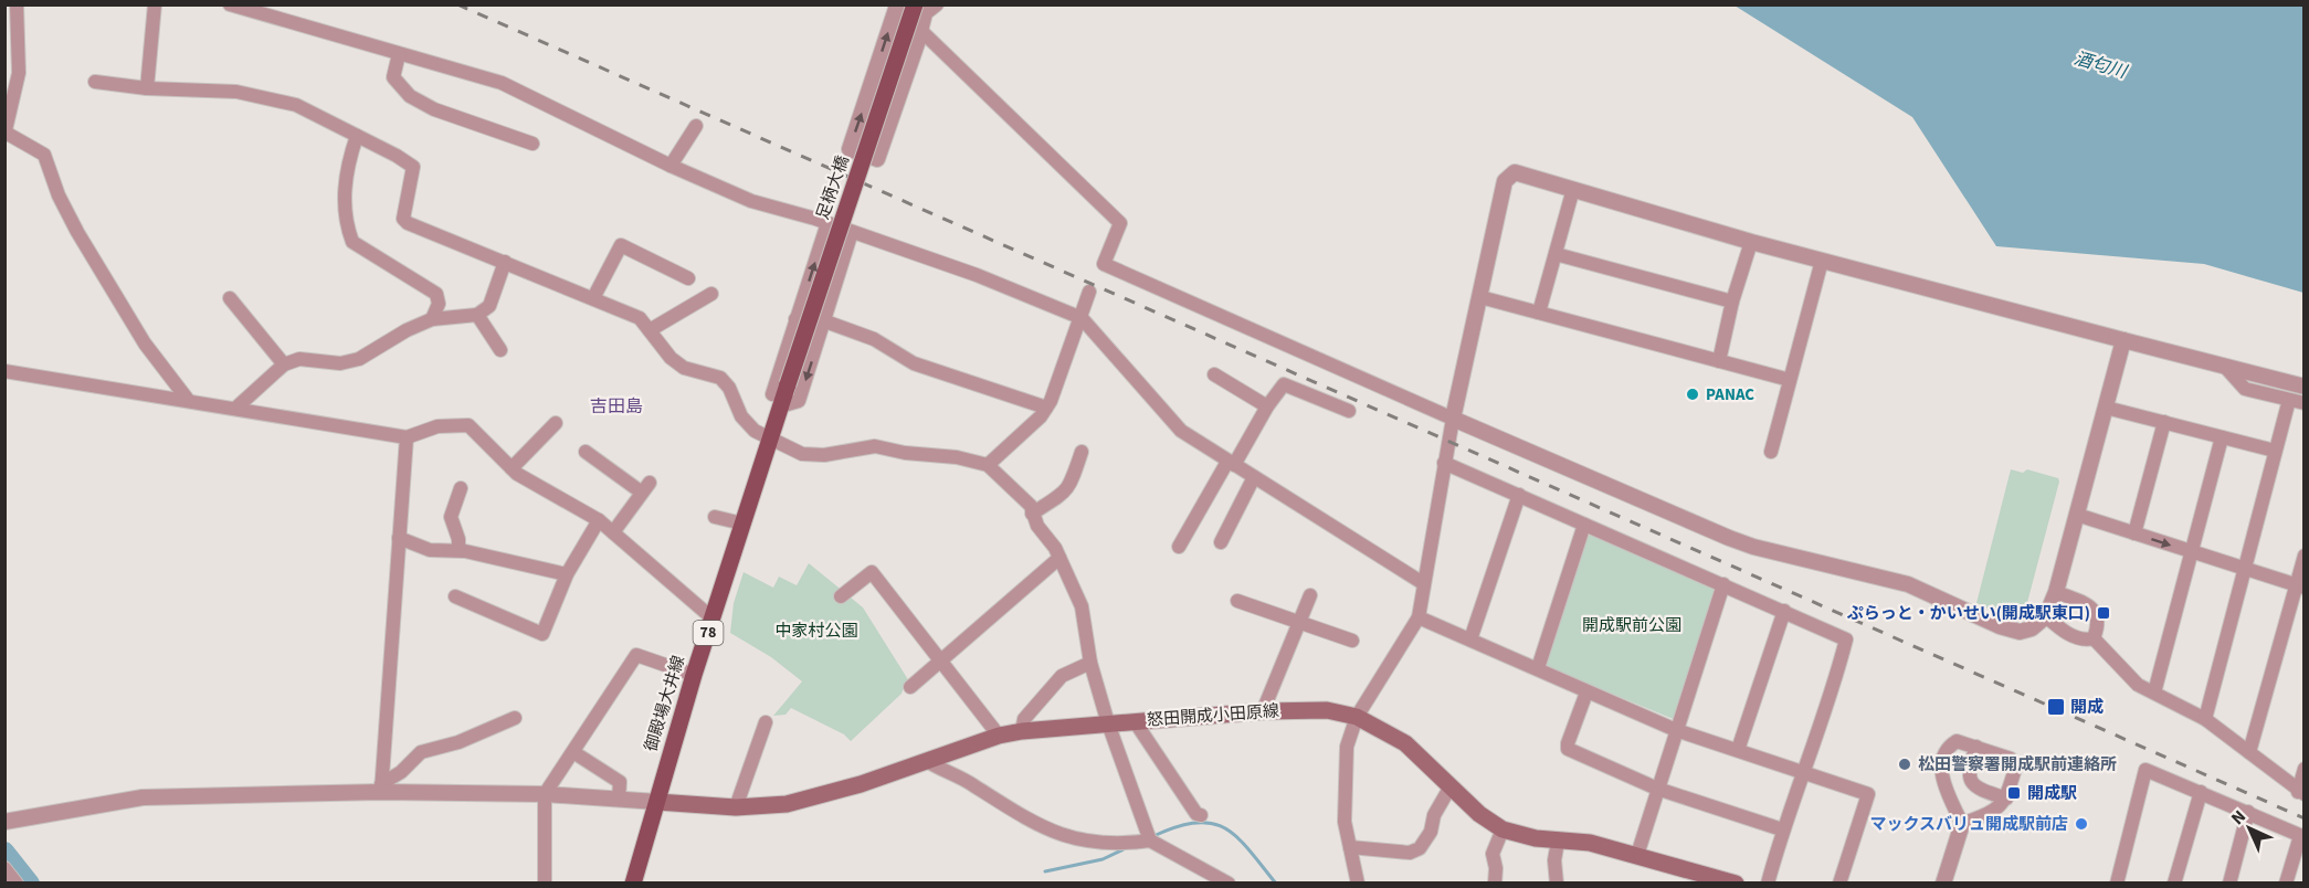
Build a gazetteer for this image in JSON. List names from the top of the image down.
{
  "streets": {
    "main road": [
      "足柄大橋",
      "78",
      "御殿場大井線",
      "怒田開成小田原線"
    ]
  },
  "crossings": [
    ["足柄大橋", "御殿場大井線"],
    ["御殿場大井線", "怒田開成小田原線"]
  ],
  "districts": ["吉田島"],
  "water": ["酒匂川"],
  "parks": ["開成駅前公園", "中家村公園"],
  "places": {
    "other": ["PANAC", "松田警察署開成駅前連絡所", "マックスバリュ開成駅前店"],
    "transit": ["ぷらっと・かいせい(開成駅東口)", "開成", "開成駅"]
  },
  "north": "top left"
}
